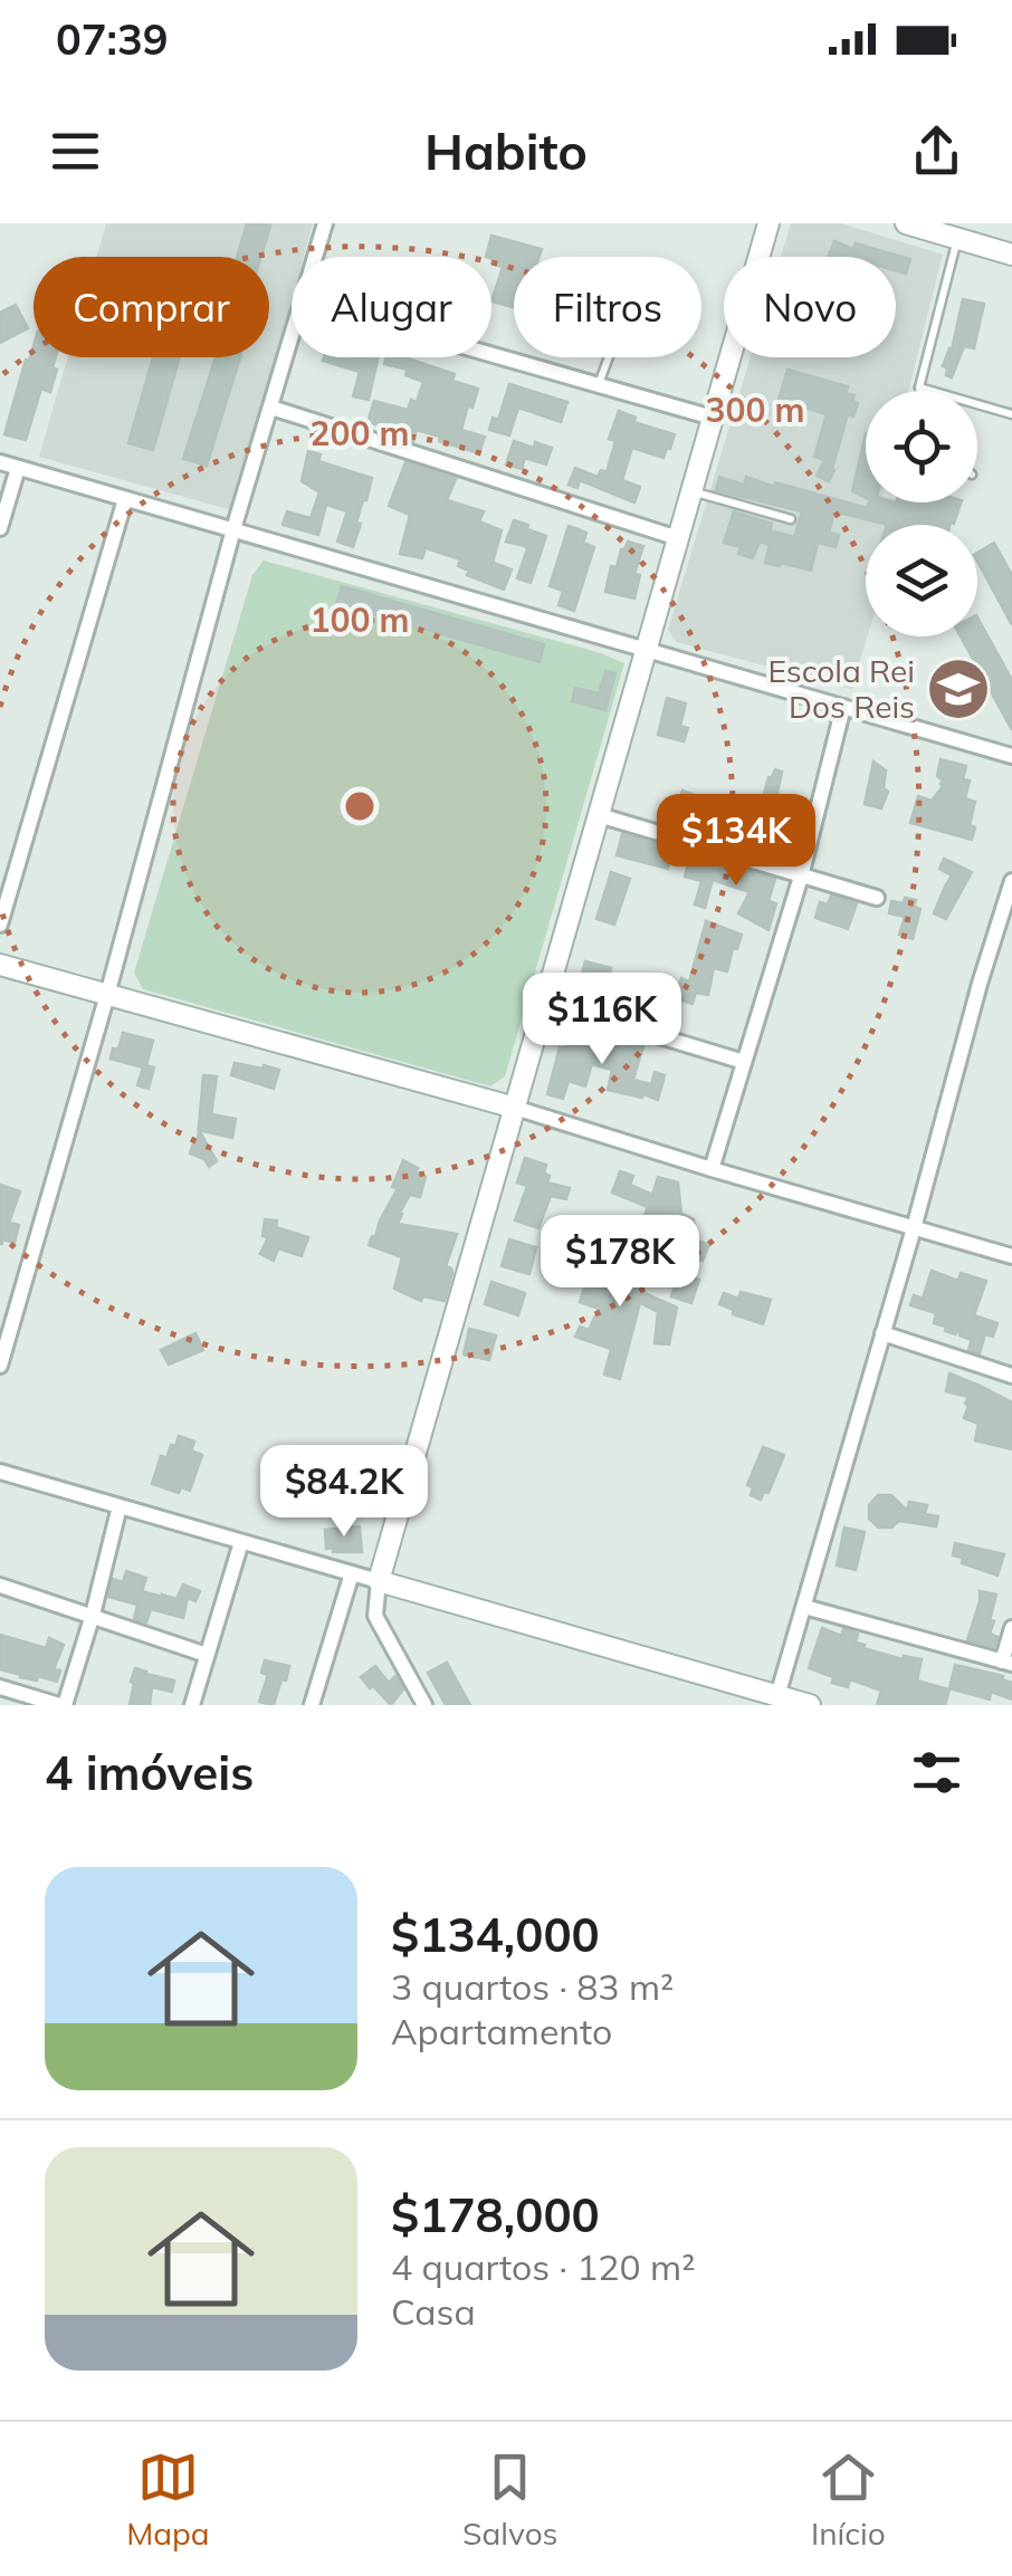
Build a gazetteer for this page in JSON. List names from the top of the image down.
{
  "places": {
    "school or university": ["Escola Rei Dos Reis"]
  },
  "page": {
    "status": "07:39",
    "header": "Habito",
    "chip": [
      "Comprar",
      "Alugar",
      "Filtros",
      "Novo"
    ],
    "price": [
      "$134K",
      "$116K",
      "$178K",
      "$84.2K"
    ],
    "heading": "4 imóveis",
    "list": [
      {
        "name": "$134,000",
        "note": "3 quartos · 83 m² · Apartamento"
      },
      {
        "name": "$178,000",
        "note": "4 quartos · 120 m² · Casa"
      }
    ],
    "tabs": ["Mapa", "Salvos", "Início"]
  },
  "rings": ["300 m", "200 m", "100 m"]
}
